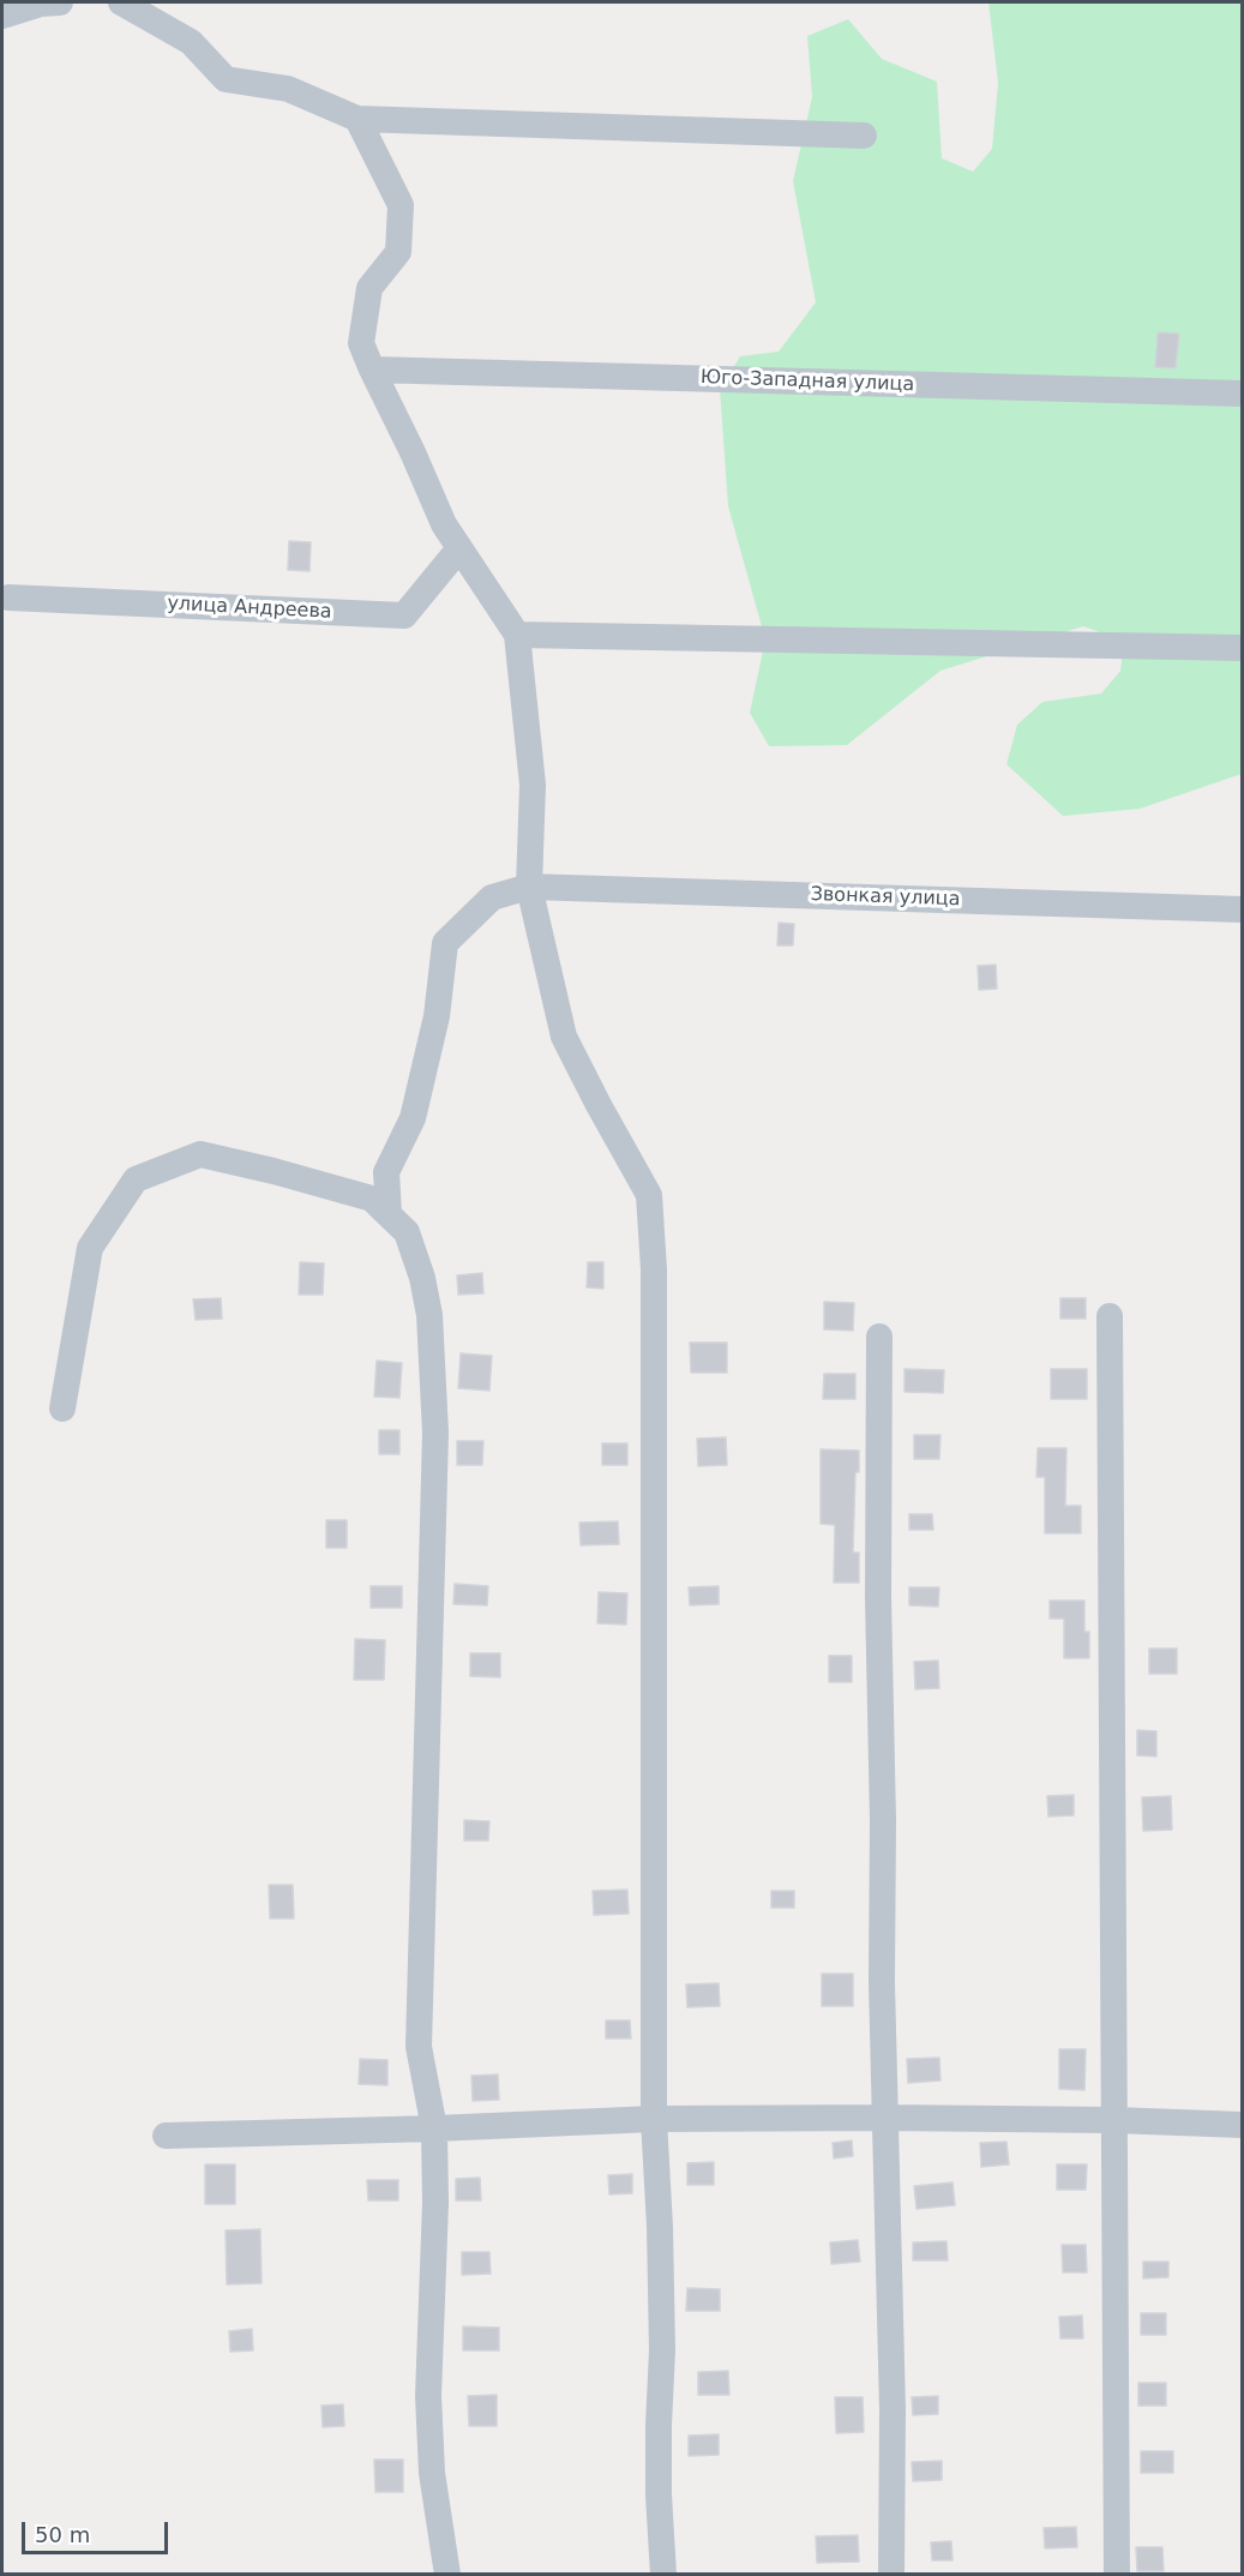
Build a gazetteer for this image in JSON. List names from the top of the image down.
{
  "streets": {
    "street": ["Юго-Западная улица", "улица Андреева", "Звонкая улица"]
  },
  "scale_bar": "50 m"
}
